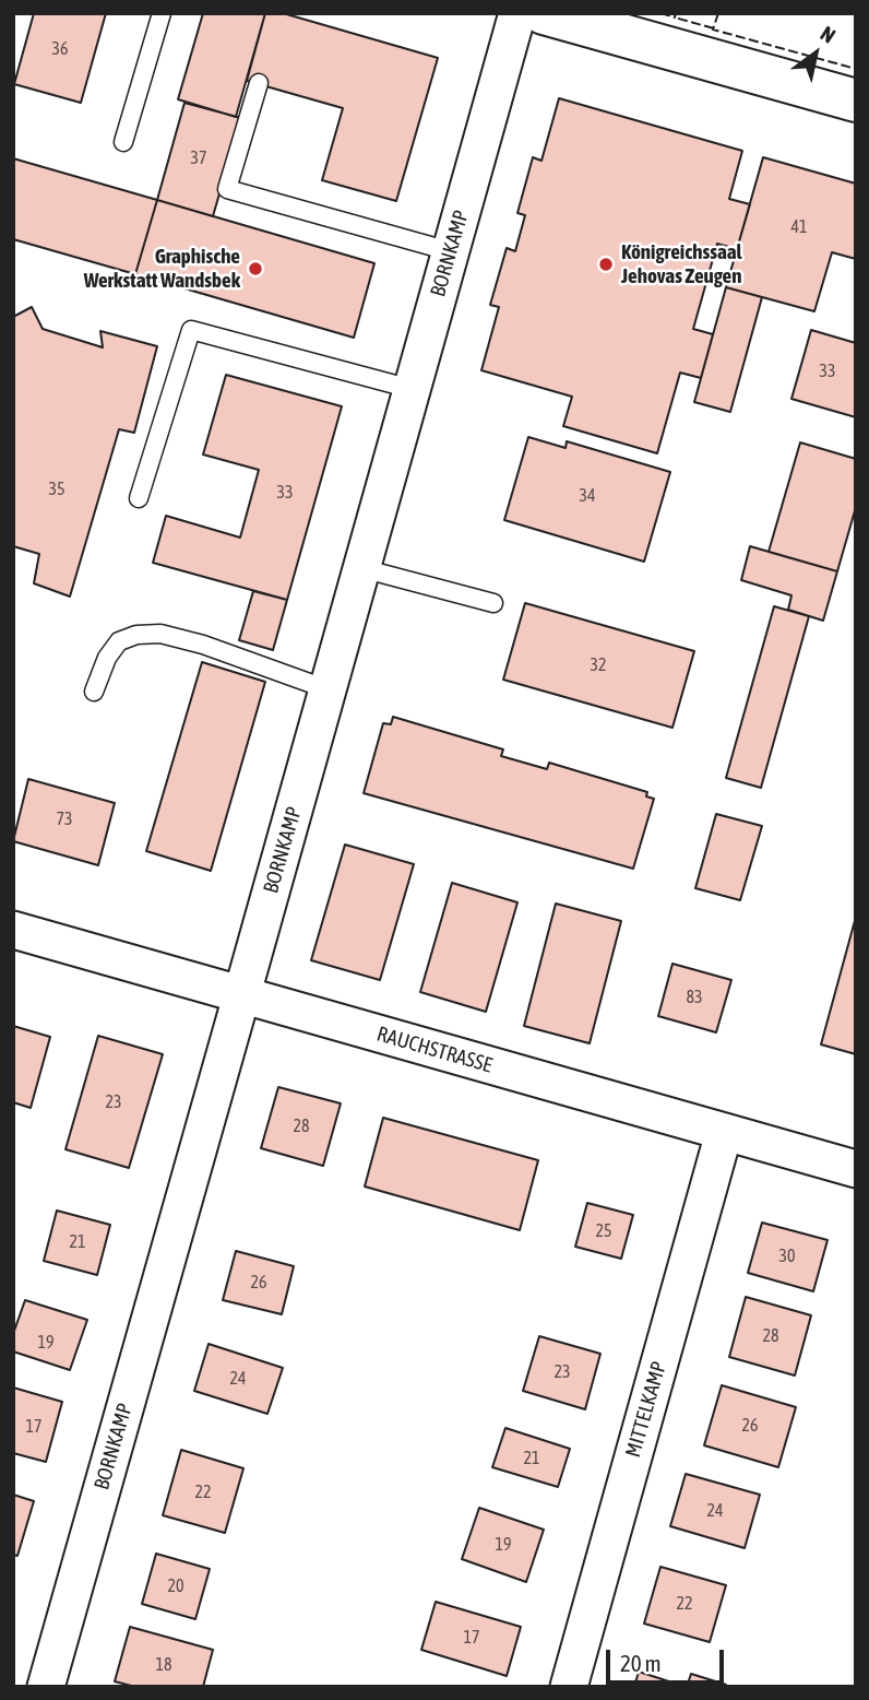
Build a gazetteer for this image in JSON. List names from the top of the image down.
{
  "streets": {
    "street": ["BORNKAMP", "RAUCHSTRASSE", "MITTELKAMP"]
  },
  "crossings": [
    ["BORNKAMP", "RAUCHSTRASSE"],
    ["RAUCHSTRASSE", "MITTELKAMP"]
  ],
  "places": ["Königreichssaal Jehovas Zeugen", "Graphische Werkstatt Wandsbek"],
  "house_numbers": [
    "36",
    "37",
    "41",
    "33",
    "35",
    "33",
    "34",
    "32",
    "73",
    "83",
    "23",
    "28",
    "25",
    "21",
    "30",
    "26",
    "28",
    "19",
    "23",
    "24",
    "26",
    "17",
    "21",
    "22",
    "24",
    "19",
    "20",
    "22",
    "17",
    "18"
  ],
  "scale_bar": "20 m",
  "north": "top right"
}
